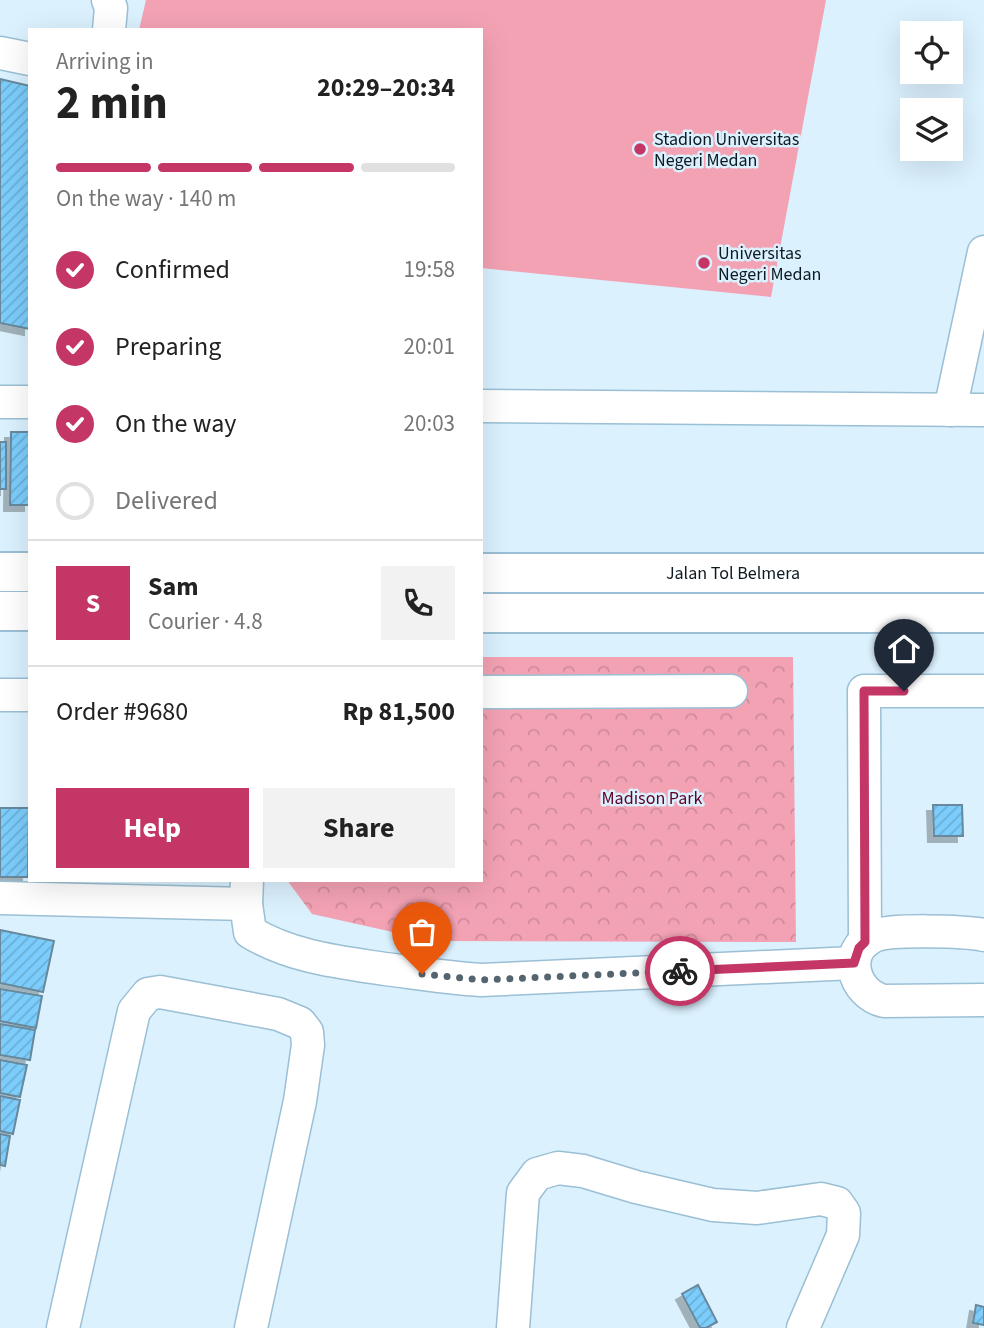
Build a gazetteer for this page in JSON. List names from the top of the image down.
{
  "streets": {
    "highway": ["Jalan Tol Belmera"]
  },
  "parks": ["Madison Park"],
  "places": ["Stadion Universitas Negeri Medan", "Universitas Negeri Medan"],
  "page": {
    "heading": ["2 min", "Arriving in", "20:29–20:34"],
    "panel": [
      "Sam",
      "Courier · 4.8",
      "Order #9680",
      "Rp 81,500"
    ],
    "bar": "On the way · 140 m",
    "list": [
      ["Confirmed", "19:58"],
      ["Preparing", "20:01"],
      ["On the way", "20:03"],
      "Delivered"
    ],
    "round": "S",
    "buttons": ["Help", "Share"]
  }
}
